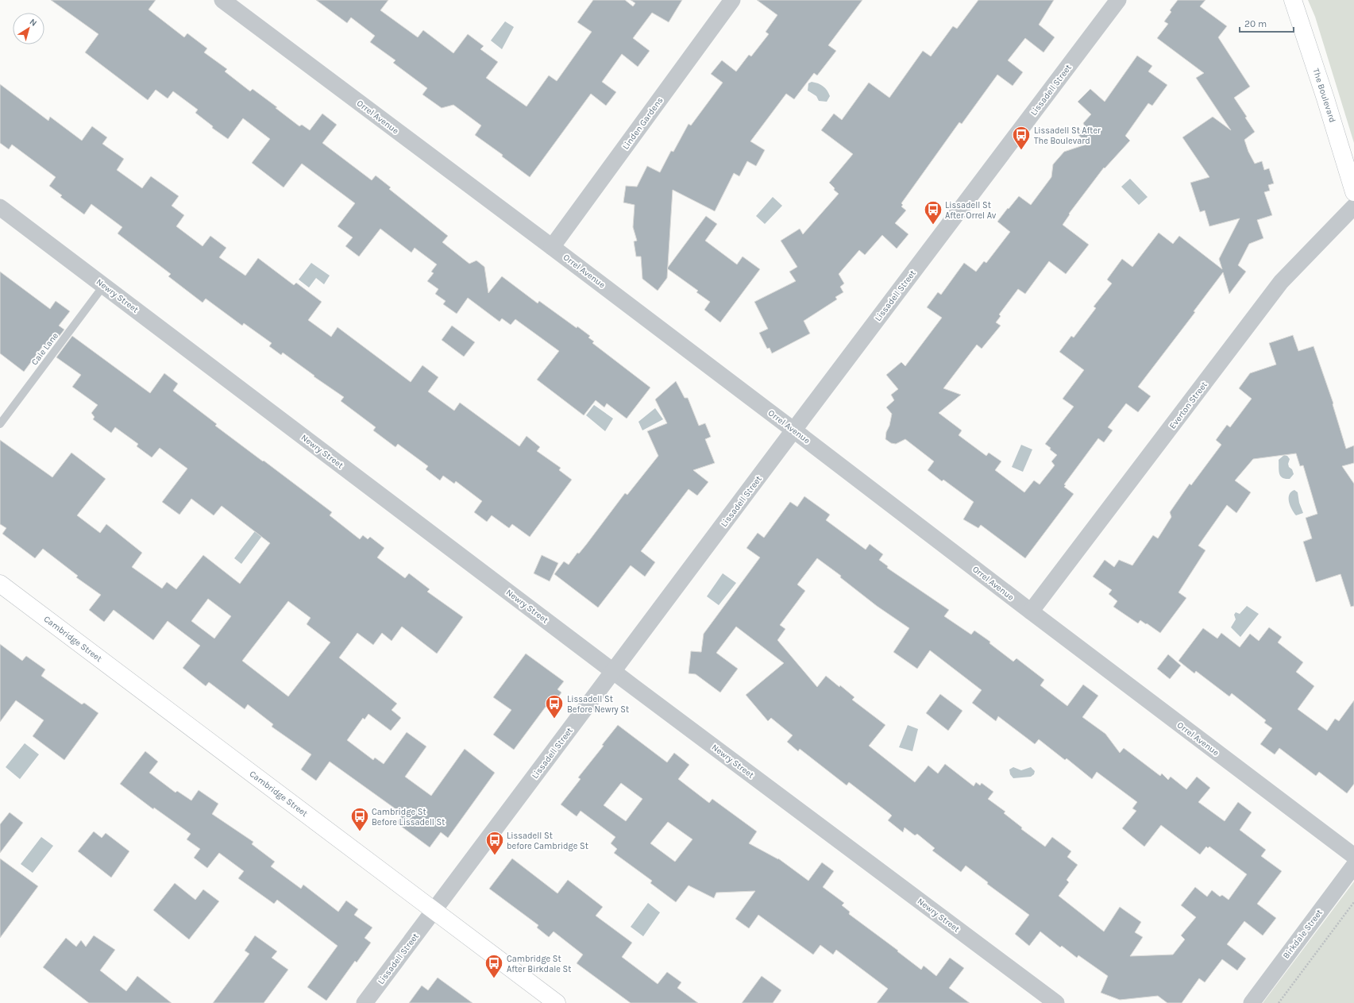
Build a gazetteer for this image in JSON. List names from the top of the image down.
{
  "streets": {
    "main road": ["The Boulevard", "Cambridge Street"],
    "street": [
      "Lissadell Street",
      "Orrel Avenue",
      "Linden Gardens",
      "Newry Street",
      "Everton Street",
      "Birkdale Street"
    ],
    "lane": ["Cale Lane"]
  },
  "crossings": [
    ["Lissadell Street", "Orrel Avenue"],
    ["Lissadell Street", "Newry Street"],
    ["Lissadell Street", "Cambridge Street"],
    ["Orrel Avenue", "Linden Gardens"],
    ["Orrel Avenue", "Everton Street"],
    ["Newry Street", "Cale Lane"]
  ],
  "places": {
    "bus stop": [
      "Lissadell St After The Boulevard",
      "Lissadell St After Orrel Av",
      "Lissadell St Before Newry St",
      "Cambridge St Before Lissadell St",
      "Lissadell St before Cambridge St",
      "Cambridge St After Birkdale St"
    ]
  },
  "scale_bar": "20 m",
  "north": "top right"
}
